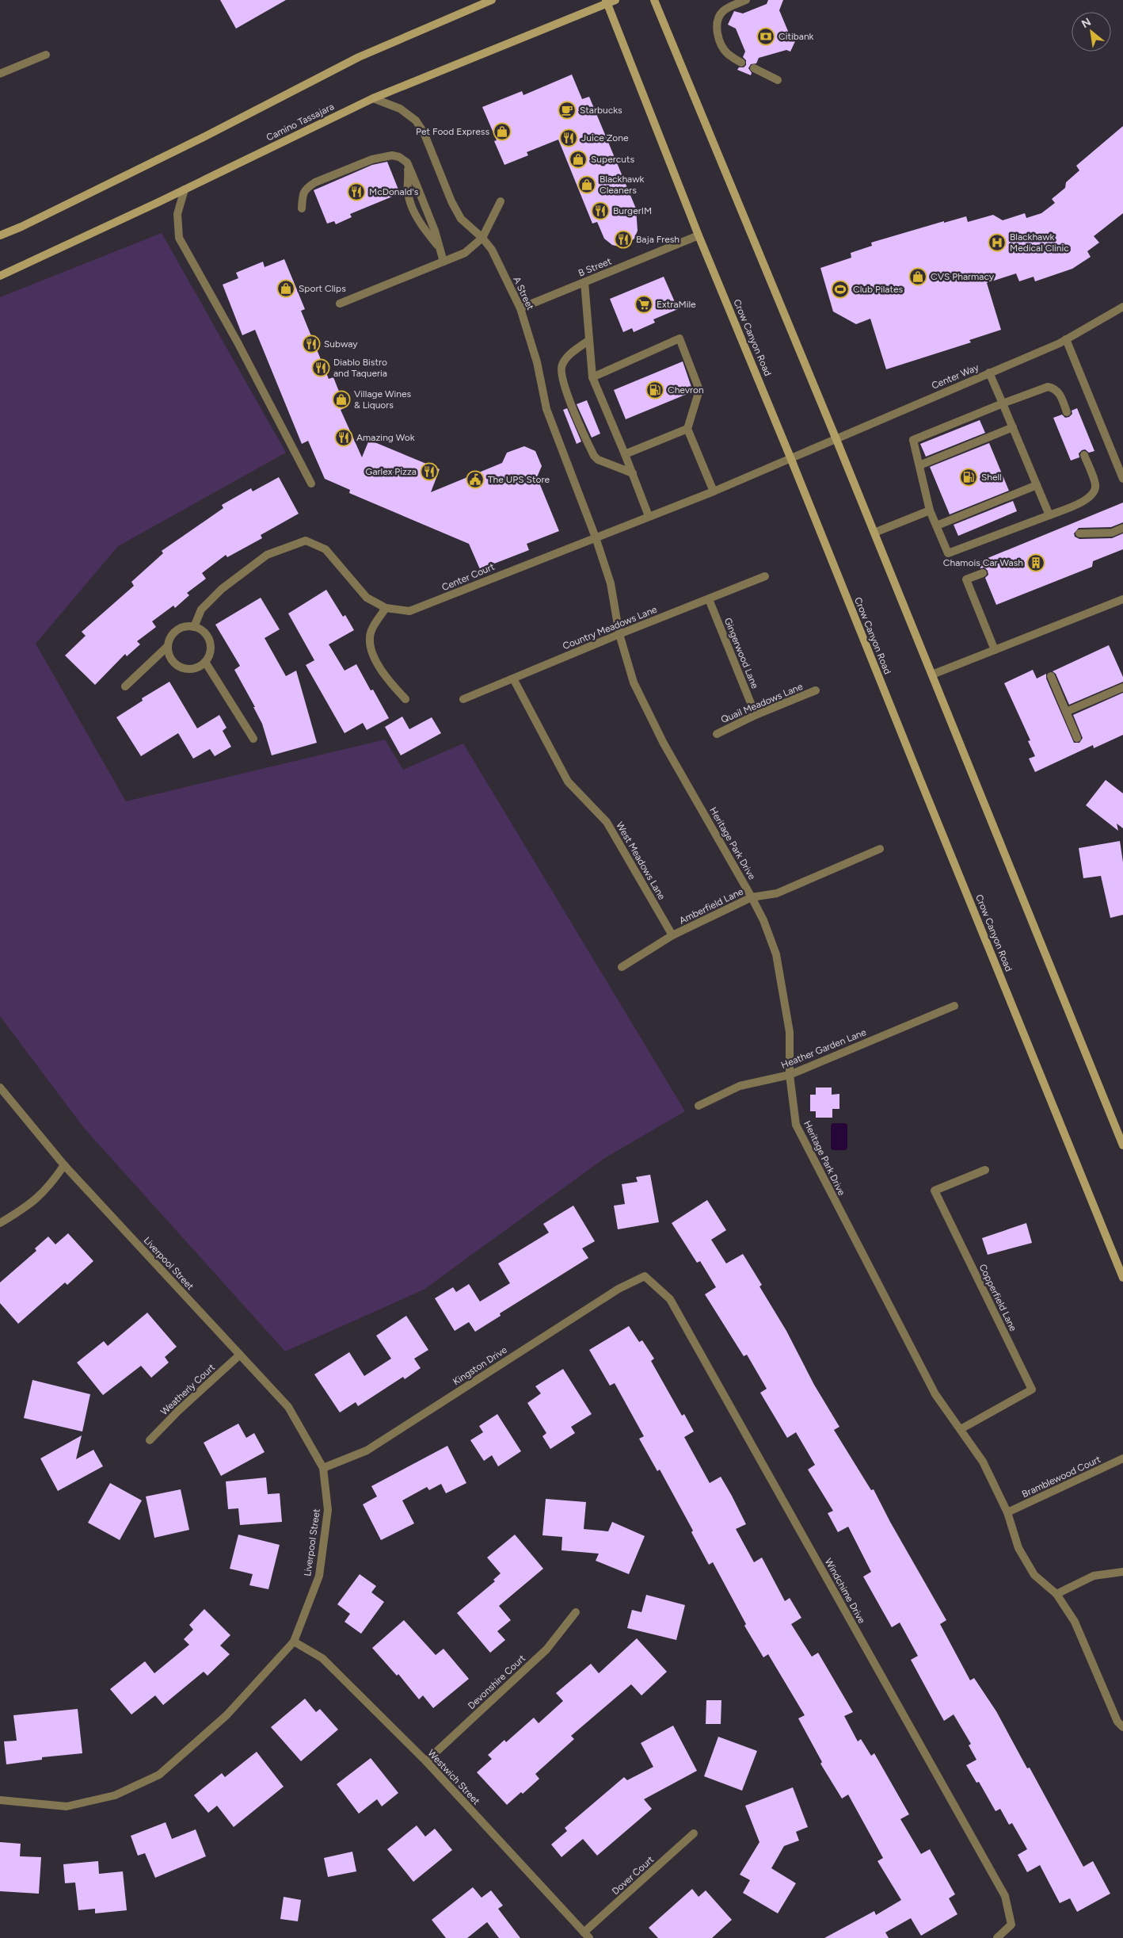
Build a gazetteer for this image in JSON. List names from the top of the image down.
{
  "streets": {
    "main road": ["Camino Tassajara", "Crow Canyon Road"],
    "street": [
      "B Street",
      "A Street",
      "Center Way",
      "Center Court",
      "Country Meadows Lane",
      "Gingerwood Lane",
      "Quail Meadows Lane",
      "Heritage Park Drive",
      "West Meadows Lane",
      "Amberfield Lane",
      "Heather Garden Lane",
      "Liverpool Street",
      "Copperfield Lane",
      "Kingston Drive",
      "Weatherly Court",
      "Bramblewood Court",
      "Windchime Drive",
      "Devonshire Court",
      "Westwich Street",
      "Dover Court"
    ]
  },
  "crossings": [
    ["Camino Tassajara", "A Street"],
    ["Camino Tassajara", "Crow Canyon Road"],
    ["B Street", "A Street"],
    ["B Street", "Crow Canyon Road"],
    ["A Street", "Center Court"],
    ["A Street", "Heritage Park Drive"],
    ["Crow Canyon Road", "Center Way"],
    ["Crow Canyon Road", "Center Court"],
    ["Center Way", "Center Court"],
    ["Center Court", "Heritage Park Drive"],
    ["Country Meadows Lane", "Gingerwood Lane"],
    ["Country Meadows Lane", "Heritage Park Drive"],
    ["Country Meadows Lane", "West Meadows Lane"],
    ["Gingerwood Lane", "Quail Meadows Lane"],
    ["Heritage Park Drive", "Amberfield Lane"],
    ["Heritage Park Drive", "Heather Garden Lane"],
    ["Heritage Park Drive", "Copperfield Lane"],
    ["Heritage Park Drive", "Bramblewood Court"],
    ["West Meadows Lane", "Amberfield Lane"],
    ["Liverpool Street", "Kingston Drive"],
    ["Liverpool Street", "Weatherly Court"],
    ["Liverpool Street", "Westwich Street"],
    ["Kingston Drive", "Windchime Drive"],
    ["Devonshire Court", "Westwich Street"],
    ["Westwich Street", "Dover Court"]
  ],
  "places": {
    "bank": ["Citibank"],
    "cafe": ["Starbucks"],
    "shop": [
      "Pet Food Express",
      "Supercuts",
      "Blackhawk Cleaners",
      "CVS Pharmacy",
      "Sport Clips",
      "Village Wines & Liquors"
    ],
    "restaurant": [
      "Juice Zone",
      "McDonald's",
      "BurgerIM",
      "Baja Fresh",
      "Subway",
      "Diablo Bistro and Taqueria",
      "Amazing Wok",
      "Garlex Pizza"
    ],
    "hospital": ["Blackhawk Medical Clinic"],
    "sports": ["Club Pilates"],
    "supermarket": ["ExtraMile"],
    "fuel station": ["Chevron", "Shell"],
    "public building": ["The UPS Store"],
    "building": ["Chamois Car Wash"]
  },
  "north": "top left"
}
